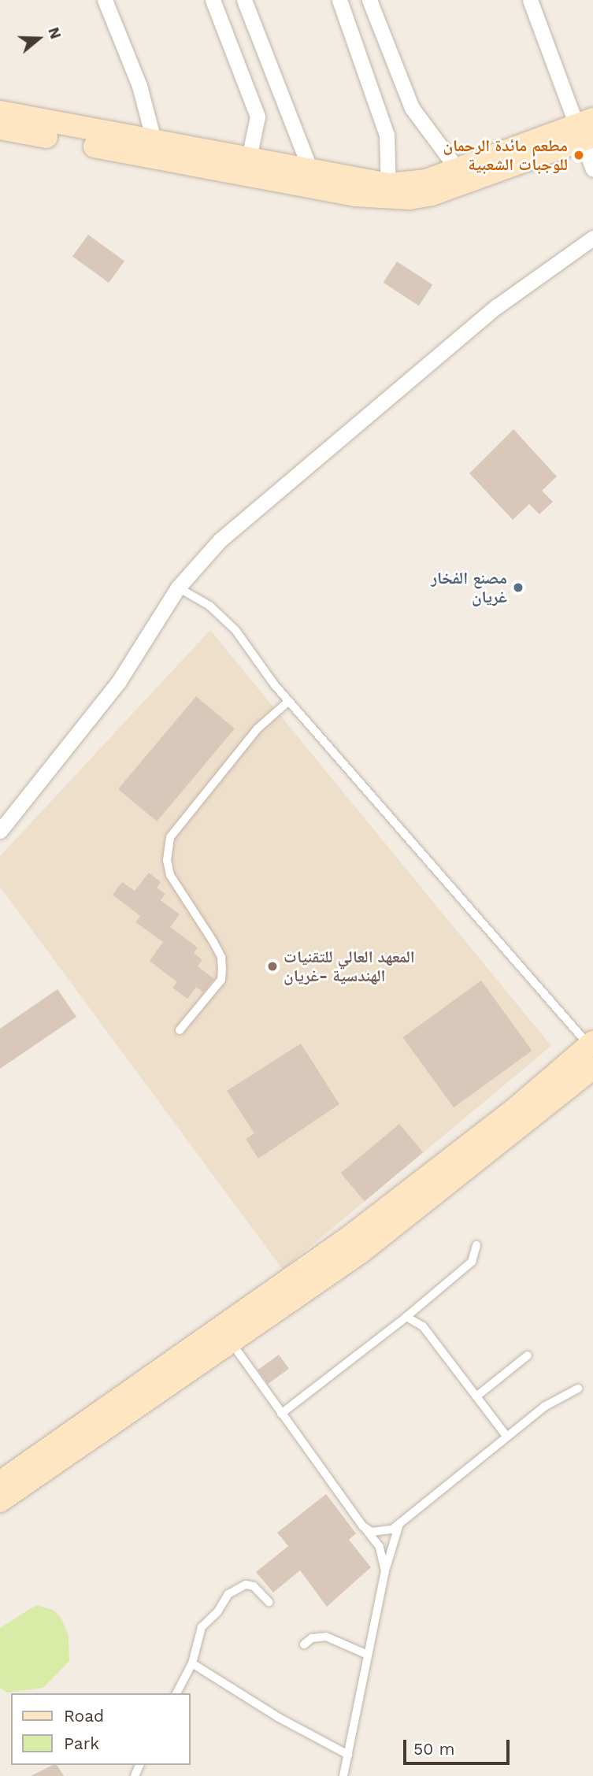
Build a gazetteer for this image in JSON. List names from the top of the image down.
{
  "places": ["مطعم مائدة الرحمان للوجبات الشعبية", "مصنع الفخار غريان", "المعهد العالي للتقنيات الهندسية -غريان"],
  "legend": ["Road", "Park"],
  "scale_bar": "50 m",
  "north": "right"
}
